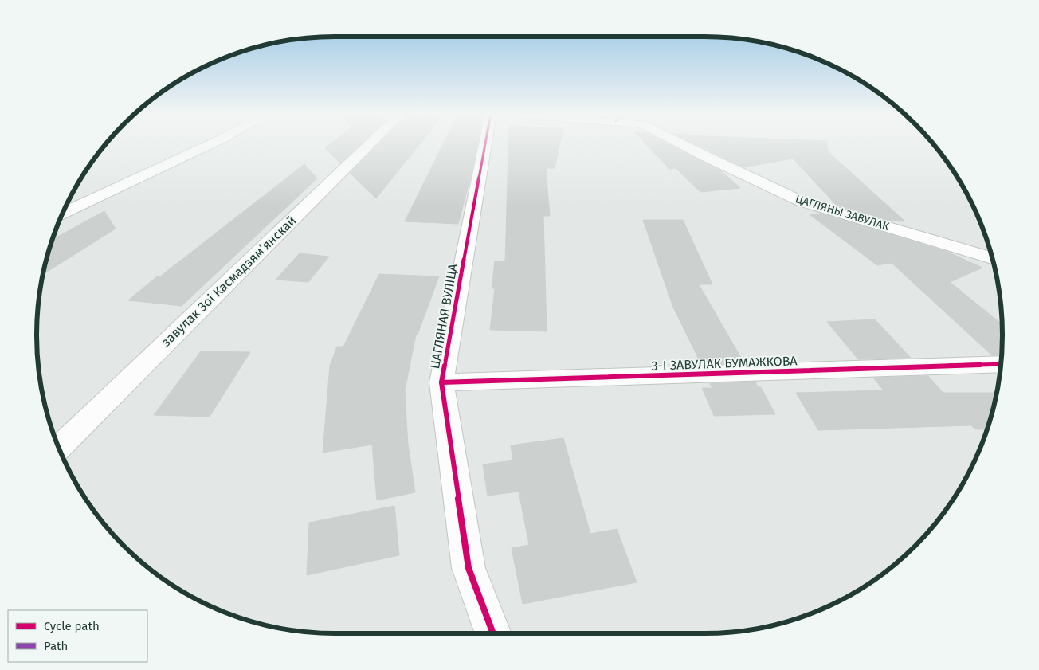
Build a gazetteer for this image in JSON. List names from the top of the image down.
{
  "streets": {
    "street": [
      "ЦАГЛЯНЫ ЗАВУЛАК",
      "завулак Зоі Касмадзямʼянскай",
      "ЦАГЛЯНАЯ ВУЛІЦА",
      "3-І ЗАВУЛАК БУМАЖКОВА"
    ]
  },
  "crossings": [
    ["ЦАГЛЯНАЯ ВУЛІЦА", "3-І ЗАВУЛАК БУМАЖКОВА"]
  ],
  "legend": ["Cycle path", "Path"]
}
